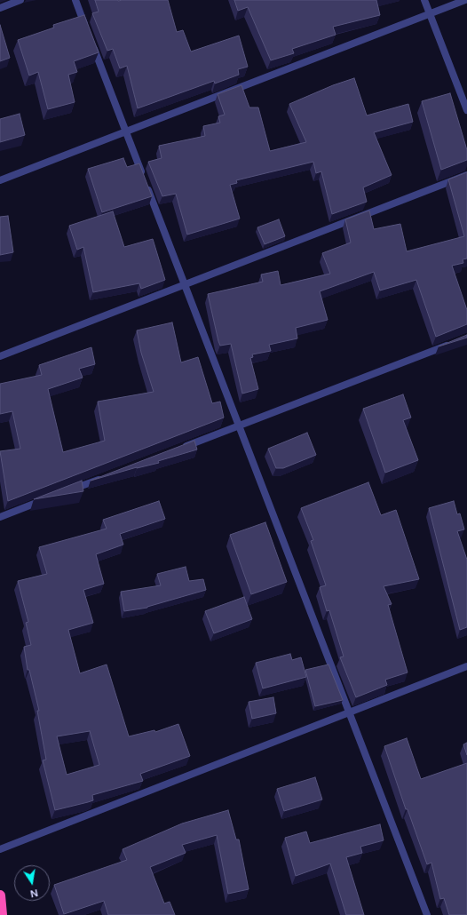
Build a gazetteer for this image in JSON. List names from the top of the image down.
{
  "north": "bottom"
}
